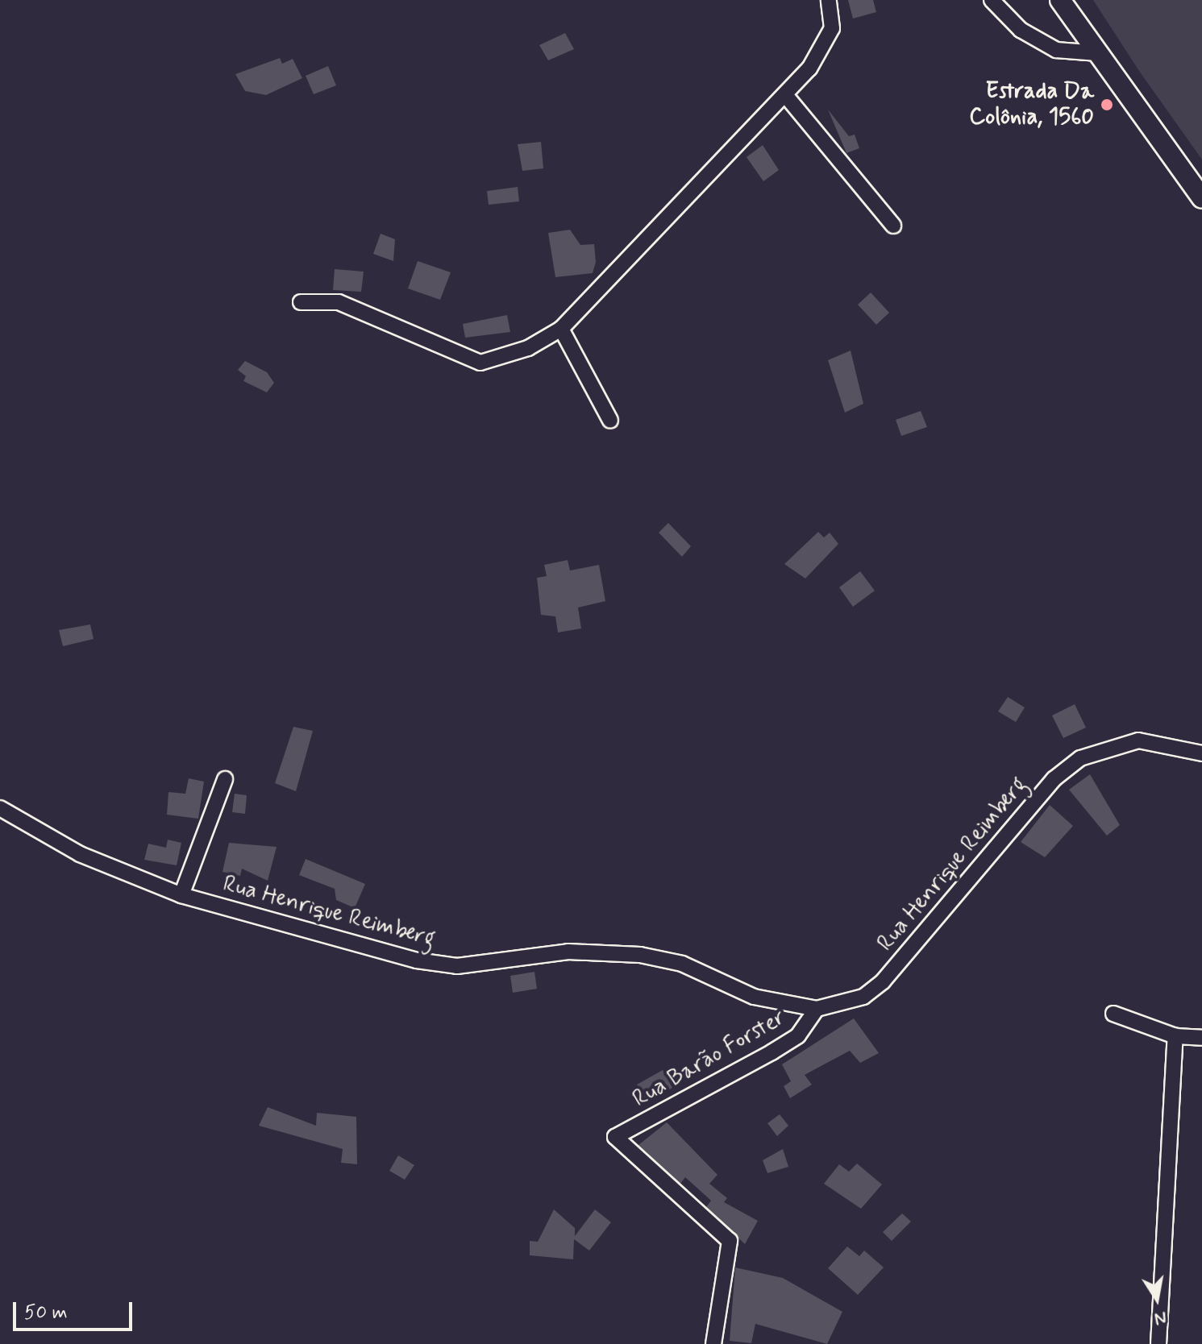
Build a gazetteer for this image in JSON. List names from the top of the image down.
{
  "streets": {
    "street": ["Rua Henrique Reimberg", "Rua Barão Forster"]
  },
  "crossings": [
    ["Rua Henrique Reimberg", "Rua Barão Forster"]
  ],
  "places": ["Estrada Da Colônia, 1560"],
  "scale_bar": "50 m",
  "north": "bottom"
}
